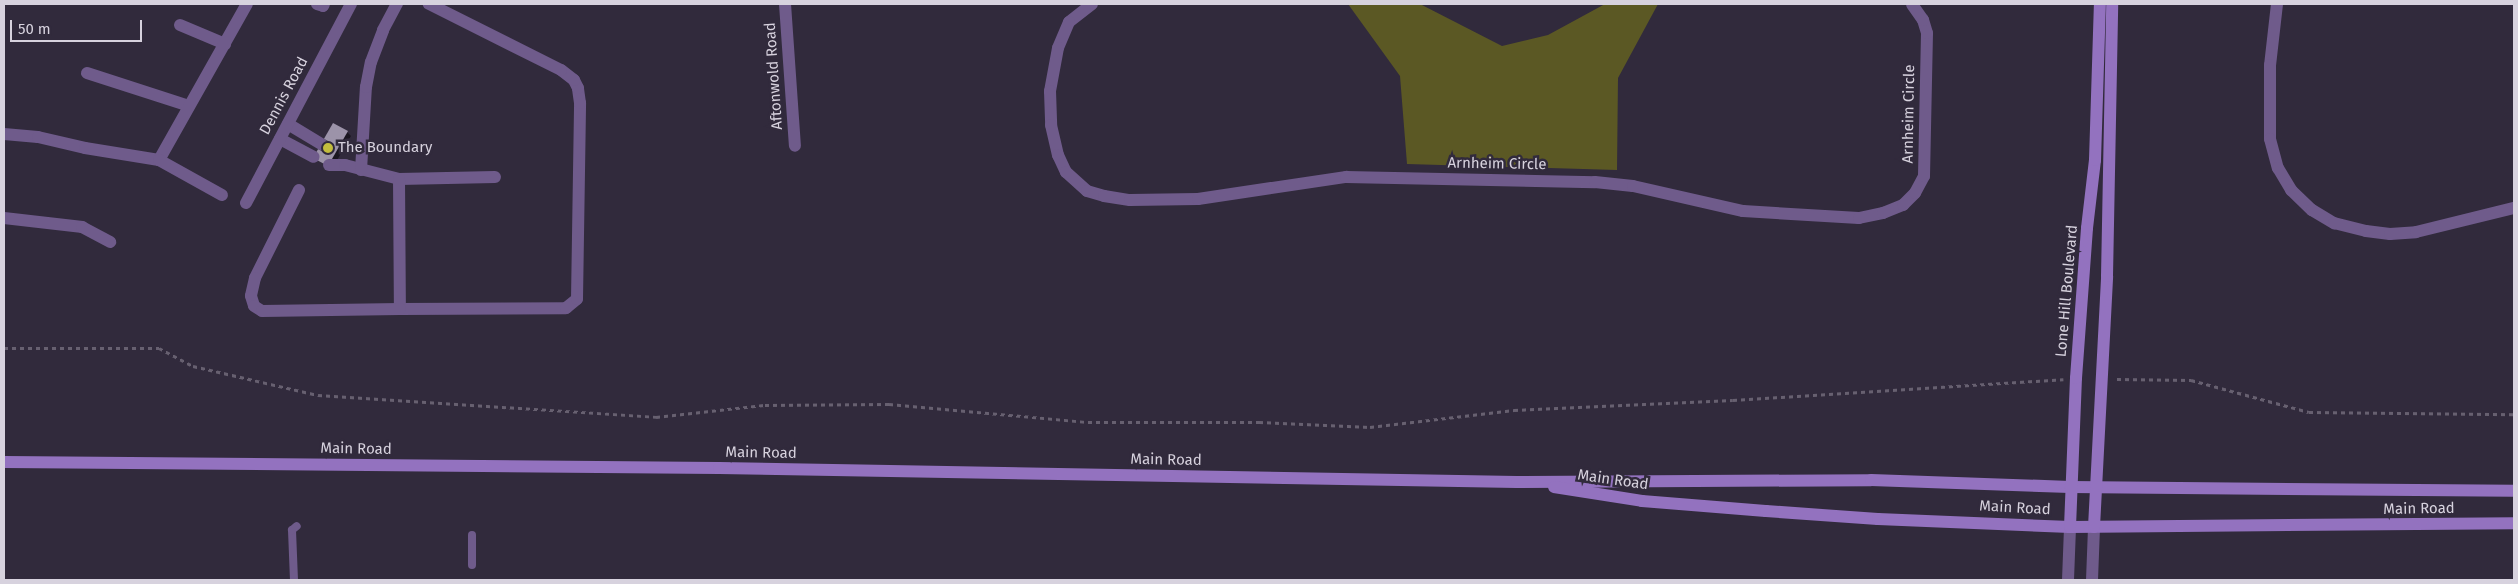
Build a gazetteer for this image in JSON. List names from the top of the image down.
{
  "streets": {
    "main road": ["Lone Hill Boulevard", "Main Road"],
    "street": ["Aftonwold Road", "Dennis Road", "Arnheim Circle"]
  },
  "crossings": [
    ["Lone Hill Boulevard", "Main Road"]
  ],
  "places": ["The Boundary"],
  "scale_bar": "50 m"
}
